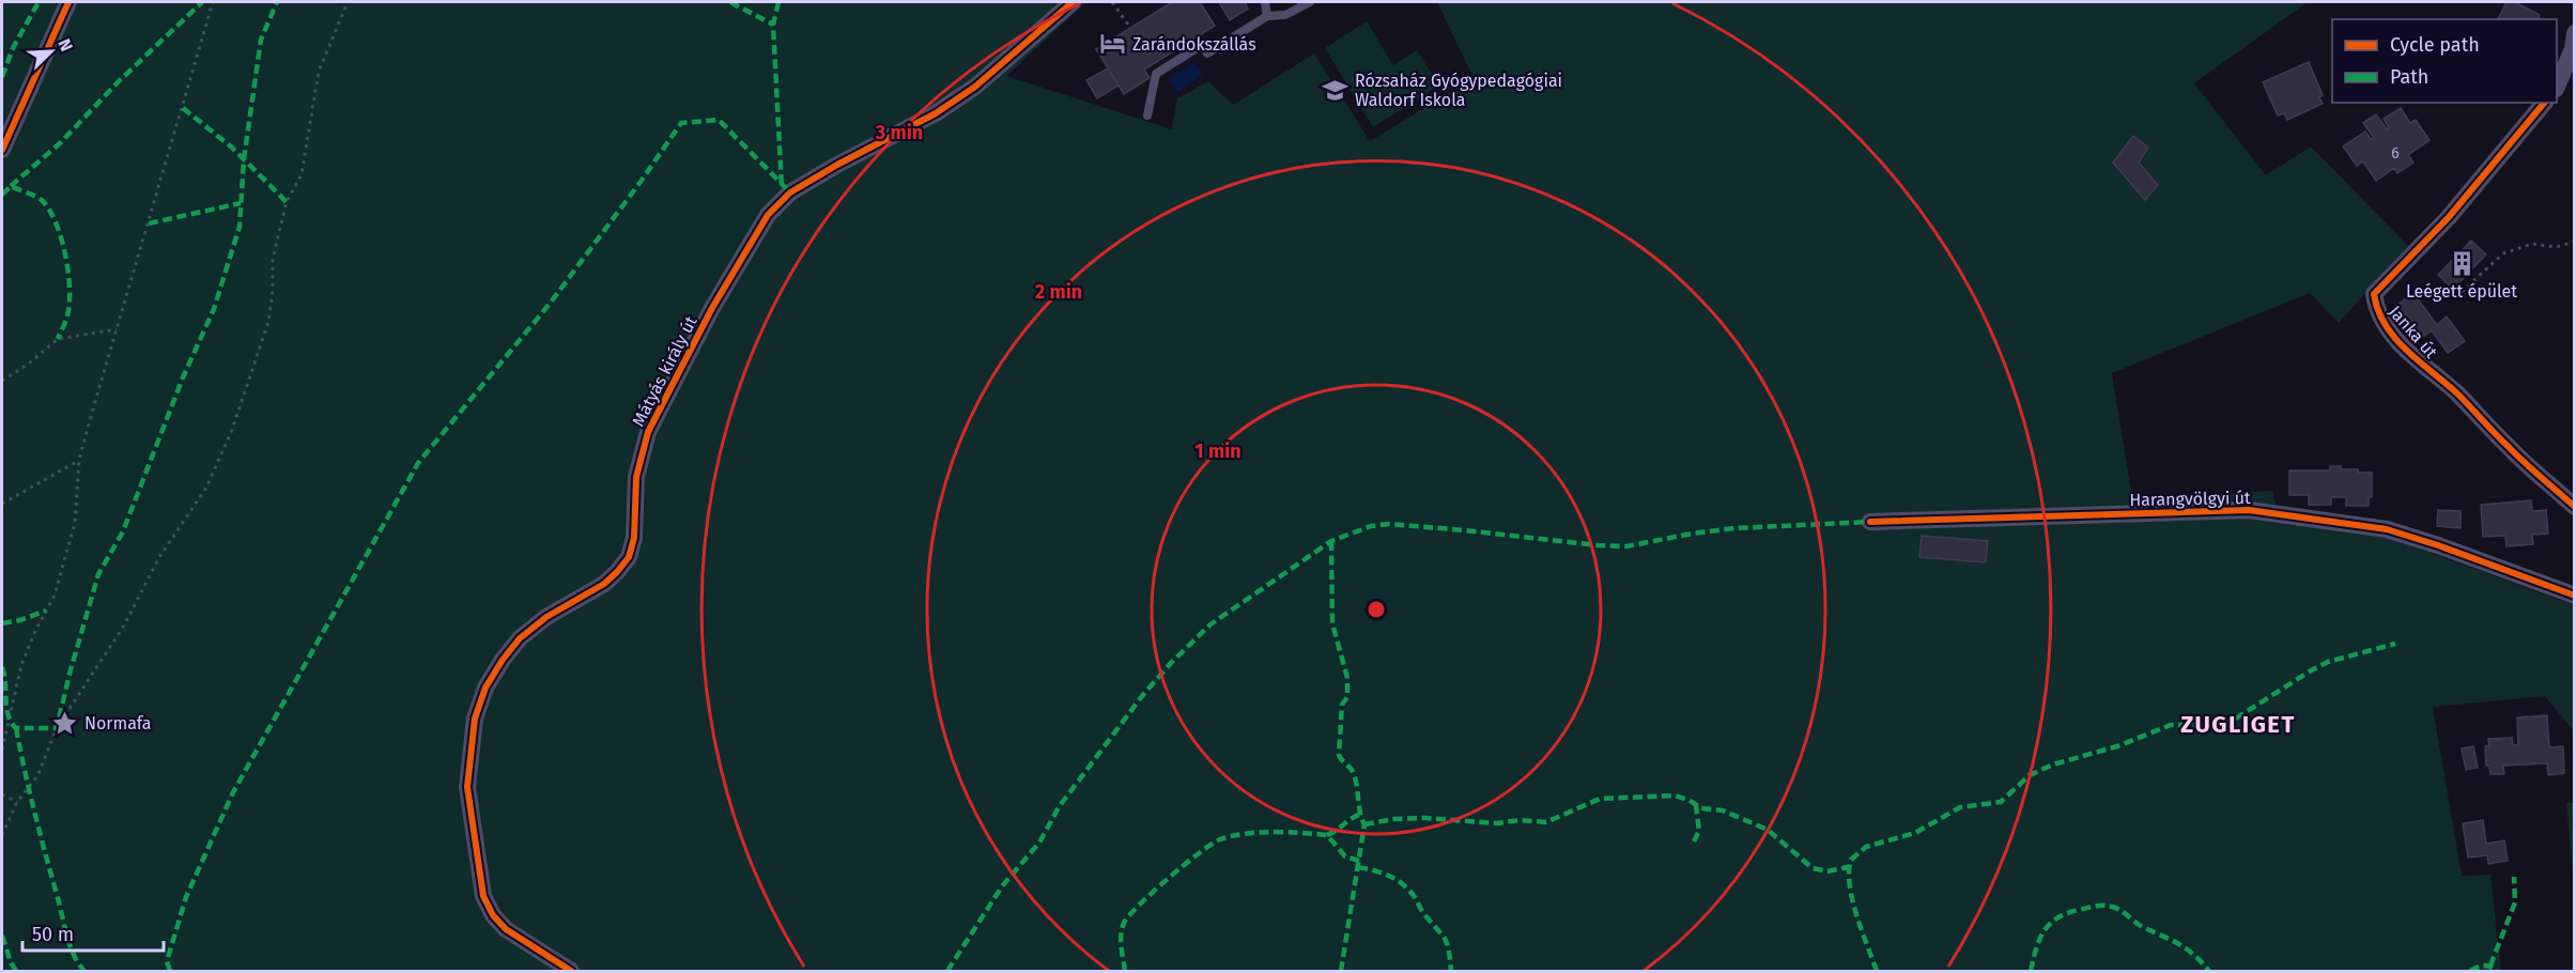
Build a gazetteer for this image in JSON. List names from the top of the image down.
{
  "streets": {
    "street": ["Janka út", "Mátyás király út", "Harangvölgyi út"]
  },
  "districts": ["ZUGLIGET"],
  "places": {
    "hotel": ["Zarándokszállás"],
    "school or university": ["Rózsaház Gyógypedagógiai Waldorf Iskola"],
    "building": ["Leégett épület"],
    "place": ["Normafa"]
  },
  "house_numbers": ["6"],
  "legend": ["Cycle path", "Path"],
  "scale_bar": "50 m",
  "north": "top right",
  "rings": ["3 min", "2 min", "1 min"]
}
